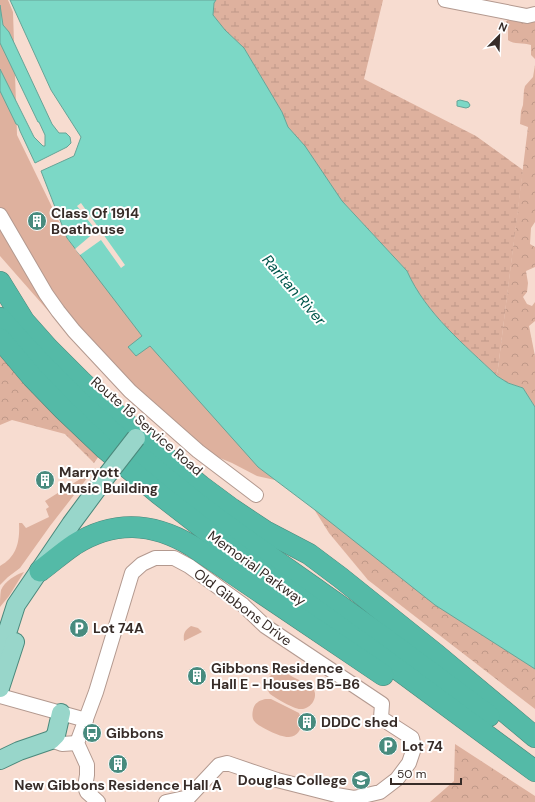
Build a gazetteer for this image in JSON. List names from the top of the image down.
{
  "streets": {
    "highway": ["Memorial Parkway"],
    "main road": ["Route 18 Service Road"],
    "street": ["Old Gibbons Drive"]
  },
  "water": ["Raritan River"],
  "places": {
    "building": [
      "Class Of 1914 Boathouse",
      "Marryott Music Building",
      "Gibbons Residence Hall E - Houses B5-B6",
      "DDDC shed",
      "New Gibbons Residence Hall A"
    ],
    "parking": ["Lot 74A", "Lot 74"],
    "bus stop": ["Gibbons"],
    "school or university": ["Douglas College"]
  },
  "scale_bar": "50 m",
  "north": "top right"
}
